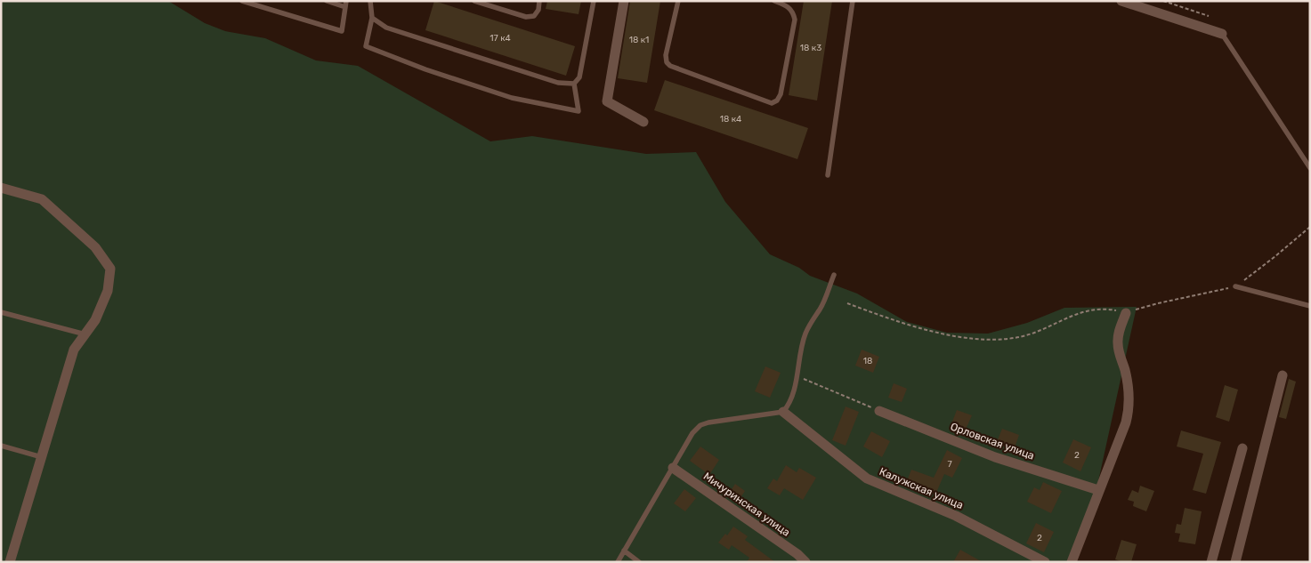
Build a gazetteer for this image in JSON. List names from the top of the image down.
{
  "streets": {
    "street": ["Орловская улица", "Калужская улица", "Мичуринская улица"]
  },
  "house_numbers": [
    "17 к4",
    "18 к1",
    "18 к3",
    "18 к4",
    "18",
    "2",
    "7",
    "2"
  ]
}
